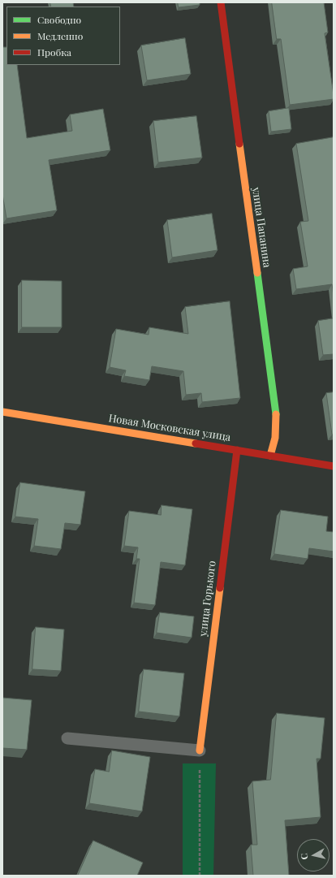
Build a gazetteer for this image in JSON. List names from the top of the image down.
{
  "streets": {
    "street": ["улица Папанина", "Новая Московская улица", "улица Горького"]
  },
  "crossings": [
    ["улица Папанина", "Новая Московская улица"],
    ["Новая Московская улица", "улица Горького"]
  ],
  "legend": ["Свободно", "Медленно", "Пробка"],
  "north": "left"
}
